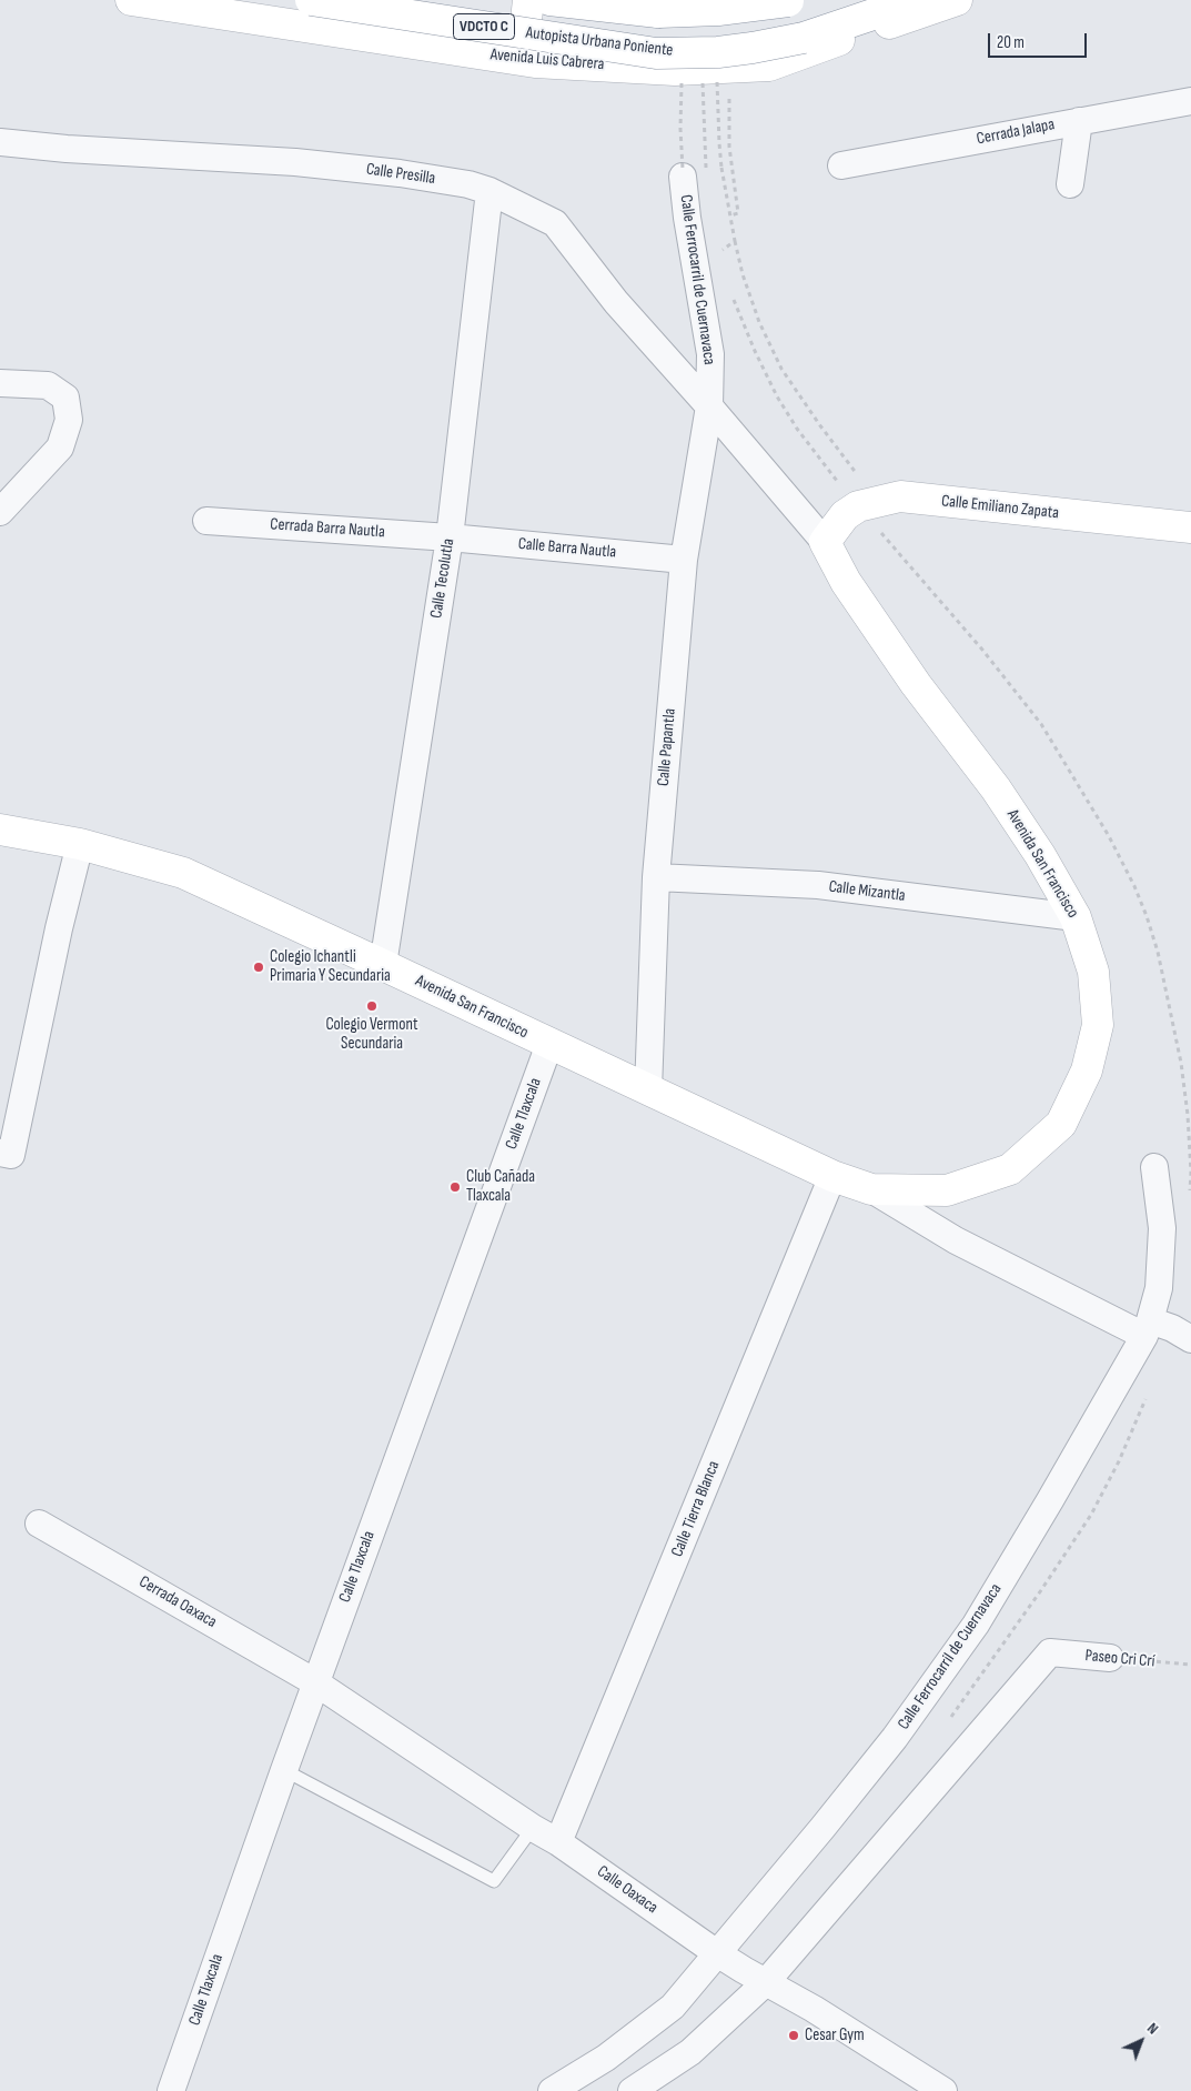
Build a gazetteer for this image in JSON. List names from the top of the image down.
{
  "streets": {
    "main road": [
      "VDCTO C",
      "Autopista Urbana Poniente",
      "Avenida Luis Cabrera",
      "Calle Emiliano Zapata",
      "Avenida San Francisco"
    ],
    "street": [
      "Cerrada Jalapa",
      "Calle Presilla",
      "Calle Ferrocarril de Cuernavaca",
      "Cerrada Barra Nautla",
      "Calle Barra Nautla",
      "Calle Tecolutla",
      "Calle Papantla",
      "Calle Mizantla",
      "Calle Tlaxcala",
      "Calle Tierra Blanca",
      "Cerrada Oaxaca",
      "Paseo Cri Crí",
      "Calle Oaxaca"
    ]
  },
  "crossings": [
    ["Calle Presilla", "Calle Ferrocarril de Cuernavaca"],
    ["Calle Presilla", "Calle Tecolutla"],
    ["Calle Presilla", "Calle Papantla"],
    ["Calle Ferrocarril de Cuernavaca", "Calle Papantla"],
    ["Calle Ferrocarril de Cuernavaca", "Avenida San Francisco"],
    ["Calle Ferrocarril de Cuernavaca", "Calle Oaxaca"],
    ["Calle Emiliano Zapata", "Avenida San Francisco"],
    ["Cerrada Barra Nautla", "Calle Barra Nautla"],
    ["Cerrada Barra Nautla", "Calle Tecolutla"],
    ["Calle Barra Nautla", "Calle Tecolutla"],
    ["Calle Barra Nautla", "Calle Papantla"],
    ["Calle Tecolutla", "Avenida San Francisco"],
    ["Calle Papantla", "Avenida San Francisco"],
    ["Calle Papantla", "Calle Mizantla"],
    ["Avenida San Francisco", "Calle Mizantla"],
    ["Avenida San Francisco", "Calle Tlaxcala"],
    ["Avenida San Francisco", "Calle Tierra Blanca"],
    ["Calle Tlaxcala", "Cerrada Oaxaca"],
    ["Calle Tlaxcala", "Calle Oaxaca"],
    ["Calle Tierra Blanca", "Calle Oaxaca"],
    ["Cerrada Oaxaca", "Calle Oaxaca"],
    ["Paseo Cri Crí", "Calle Oaxaca"]
  ],
  "places": [
    "Colegio Ichantli Primaria Y Secundaria",
    "Colegio Vermont Secundaria",
    "Club Cañada Tlaxcala",
    "Cesar Gym"
  ],
  "scale_bar": "20 m",
  "north": "top right"
}
